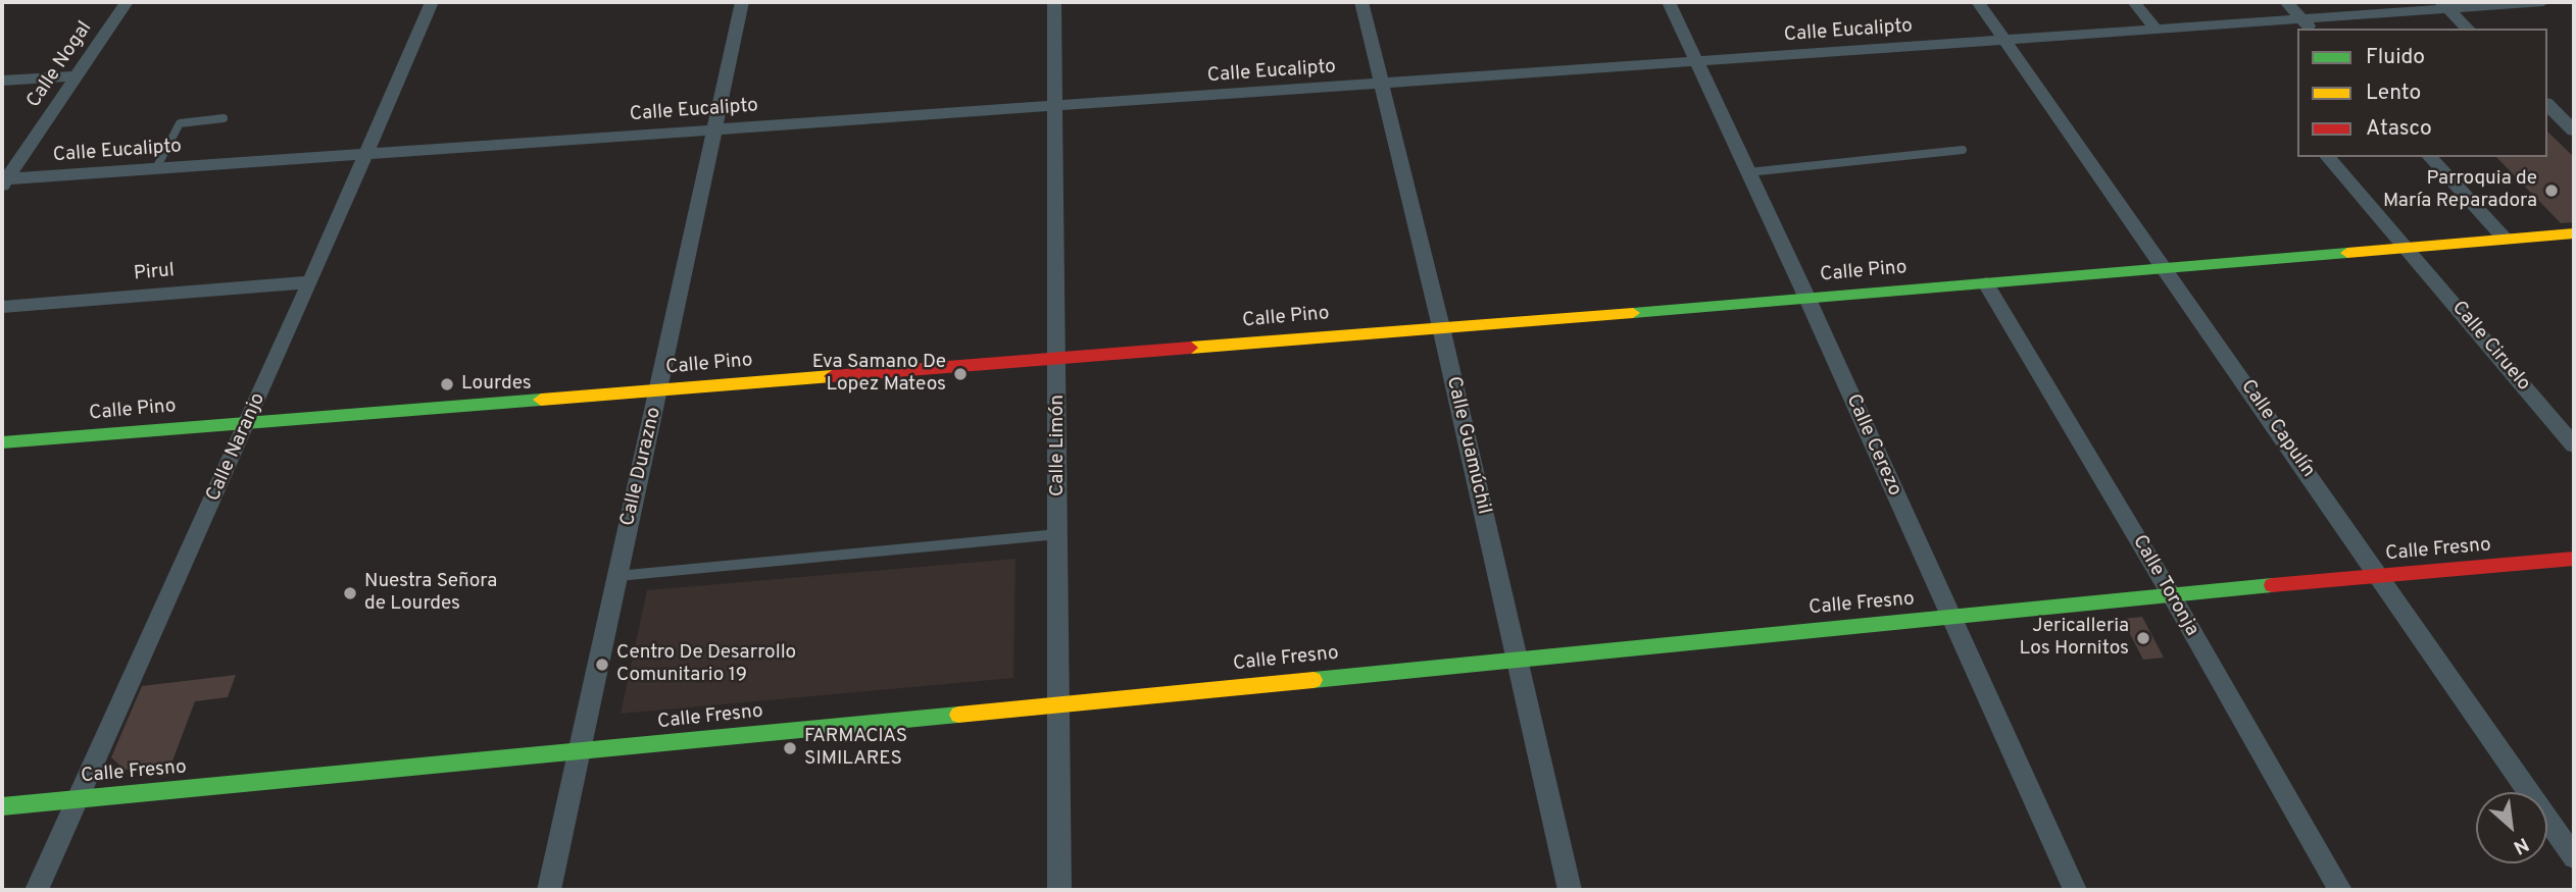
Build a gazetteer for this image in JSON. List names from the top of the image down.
{
  "streets": {
    "street": [
      "Calle Eucalipto",
      "Calle Nogal",
      "Calle Pino",
      "Pirul",
      "Calle Ciruelo",
      "Calle Capulín",
      "Calle Limón",
      "Calle Guamúchil",
      "Calle Cerezo",
      "Calle Naranjo",
      "Calle Durazno",
      "Calle Fresno",
      "Calle Toronja"
    ]
  },
  "crossings": [
    ["Calle Eucalipto", "Calle Nogal"],
    ["Calle Eucalipto", "Calle Capulín"],
    ["Calle Eucalipto", "Calle Limón"],
    ["Calle Eucalipto", "Calle Guamúchil"],
    ["Calle Eucalipto", "Calle Cerezo"],
    ["Calle Eucalipto", "Calle Naranjo"],
    ["Calle Eucalipto", "Calle Durazno"],
    ["Calle Pino", "Calle Ciruelo"],
    ["Calle Pino", "Calle Capulín"],
    ["Calle Pino", "Calle Limón"],
    ["Calle Pino", "Calle Guamúchil"],
    ["Calle Pino", "Calle Cerezo"],
    ["Calle Pino", "Calle Naranjo"],
    ["Calle Pino", "Calle Durazno"],
    ["Calle Pino", "Calle Toronja"],
    ["Pirul", "Calle Naranjo"],
    ["Calle Capulín", "Calle Fresno"],
    ["Calle Limón", "Calle Fresno"],
    ["Calle Guamúchil", "Calle Fresno"],
    ["Calle Cerezo", "Calle Fresno"],
    ["Calle Naranjo", "Calle Fresno"],
    ["Calle Durazno", "Calle Fresno"],
    ["Calle Fresno", "Calle Toronja"]
  ],
  "places": [
    "Parroquia de María Reparadora",
    "Eva Samano De Lopez Mateos",
    "Lourdes",
    "Nuestra Señora de Lourdes",
    "Jericalleria Los Hornitos",
    "Centro De Desarrollo Comunitario 19",
    "FARMACIAS SIMILARES"
  ],
  "legend": ["Fluido", "Lento", "Atasco"],
  "north": "bottom right"
}
